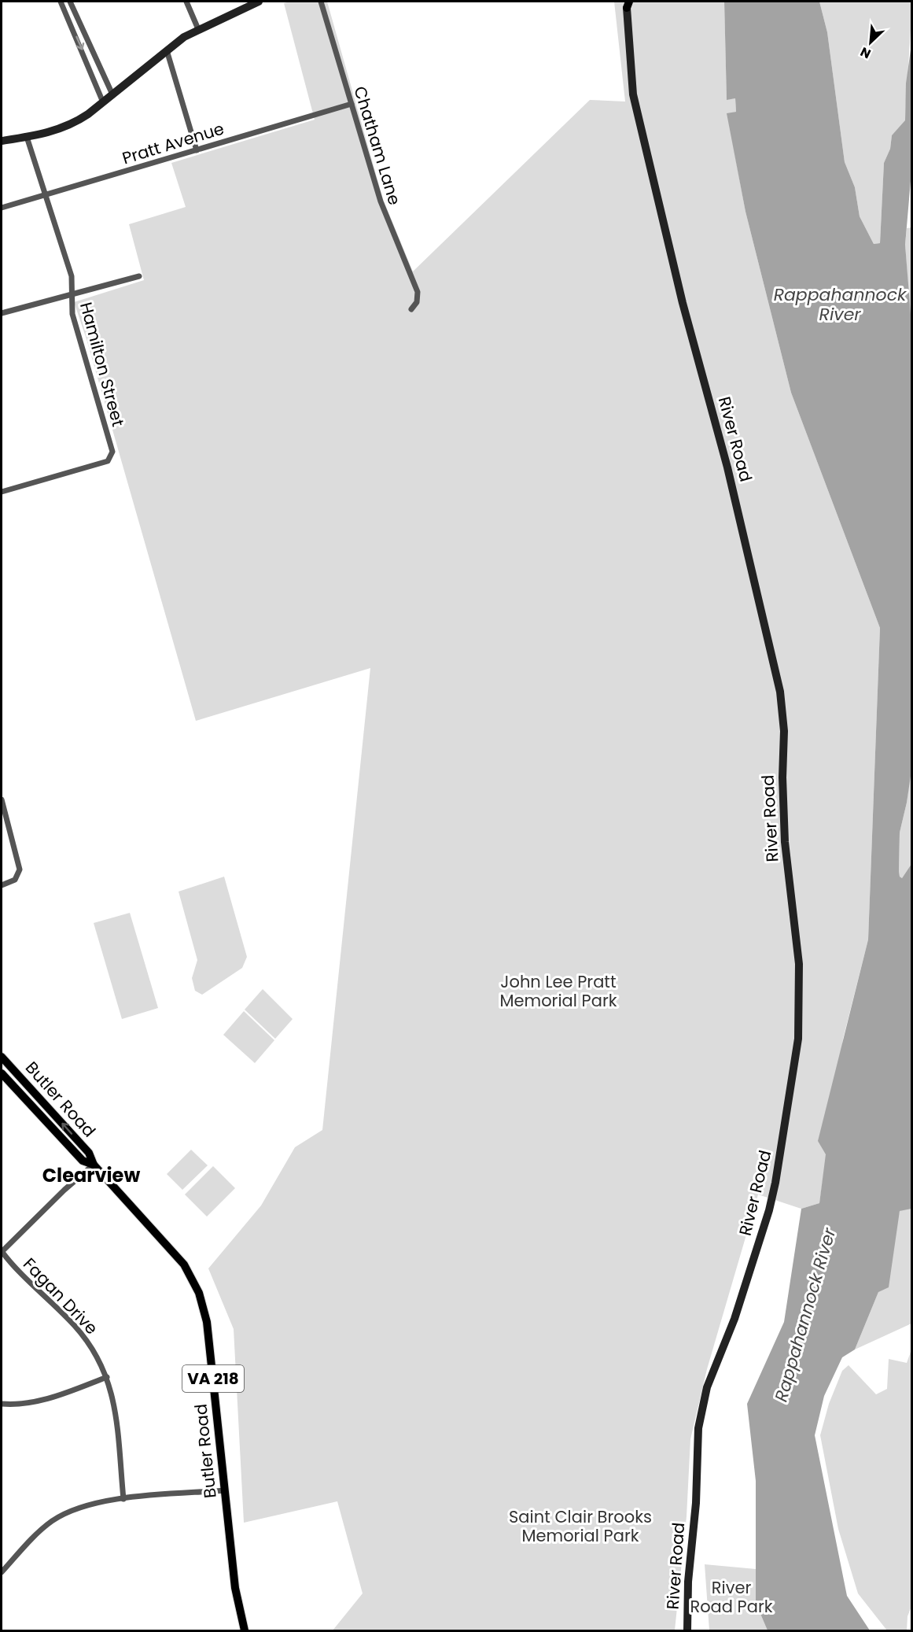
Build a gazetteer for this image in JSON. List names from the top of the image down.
{
  "streets": {
    "main road": ["Butler Road", "VA 218"],
    "street": [
      "Pratt Avenue",
      "Chatham Lane",
      "Hamilton Street",
      "River Road",
      "Fagan Drive"
    ]
  },
  "crossings": [
    ["Pratt Avenue", "Chatham Lane"],
    ["Pratt Avenue", "Hamilton Street"]
  ],
  "districts": ["Clearview"],
  "water": ["Rappahannock River"],
  "parks": ["John Lee Pratt Memorial Park", "Saint Clair Brooks Memorial Park", "River Road Park"],
  "north": "bottom left"
}
